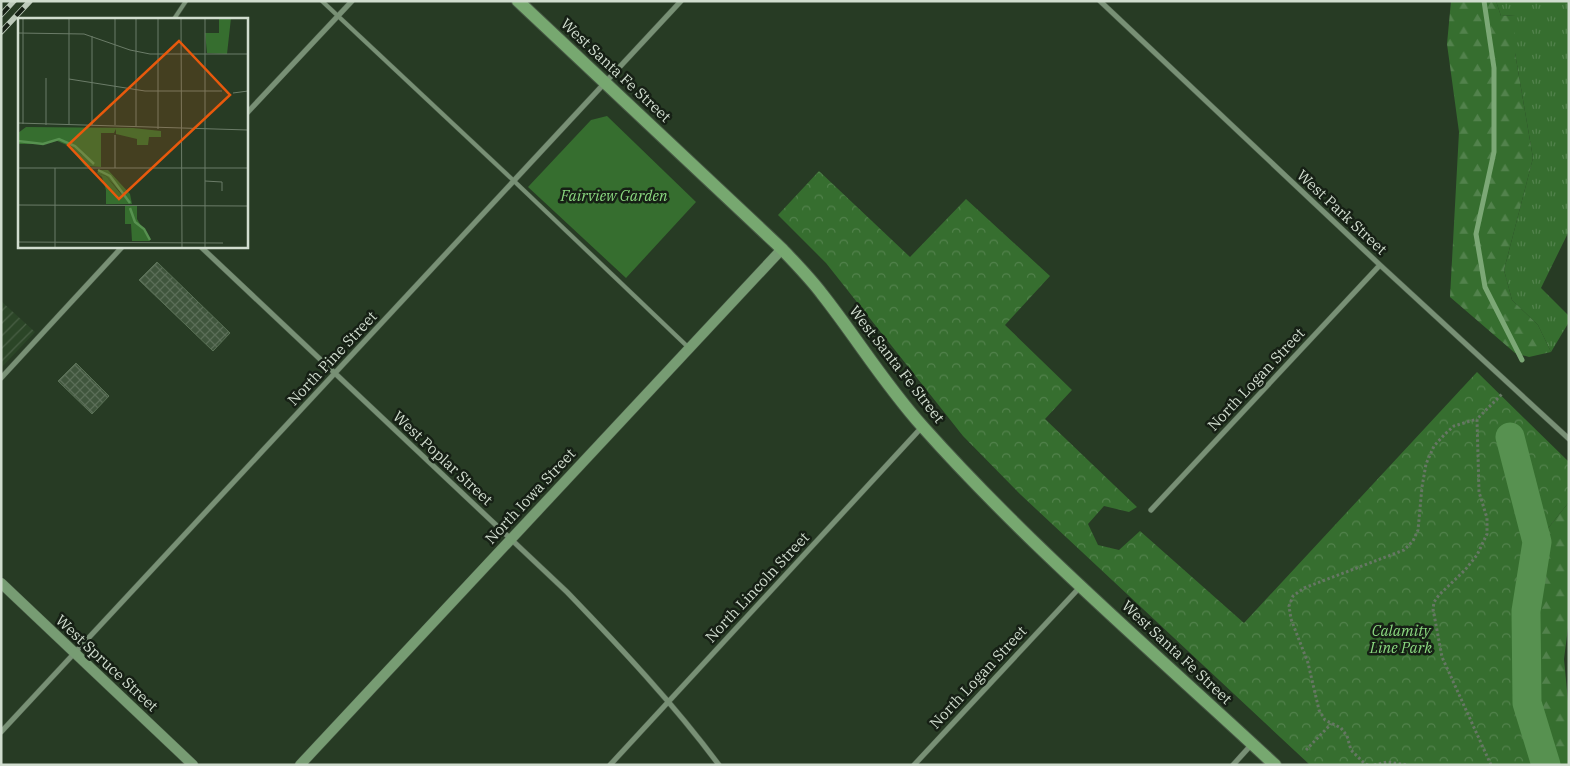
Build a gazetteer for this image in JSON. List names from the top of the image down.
{
  "streets": {
    "main road": ["West Santa Fe Street"],
    "street": [
      "West Park Street",
      "North Pine Street",
      "North Logan Street",
      "West Poplar Street",
      "North Iowa Street",
      "North Lincoln Street",
      "West Spruce Street"
    ]
  },
  "crossings": [
    ["West Santa Fe Street", "North Pine Street"],
    ["West Santa Fe Street", "North Logan Street"],
    ["West Santa Fe Street", "North Iowa Street"],
    ["West Santa Fe Street", "North Lincoln Street"],
    ["West Park Street", "North Logan Street"],
    ["North Pine Street", "West Poplar Street"],
    ["North Pine Street", "West Spruce Street"],
    ["West Poplar Street", "North Iowa Street"],
    ["West Poplar Street", "North Lincoln Street"]
  ],
  "parks": ["Fairview Garden", "Calamity Line Park"]
}
